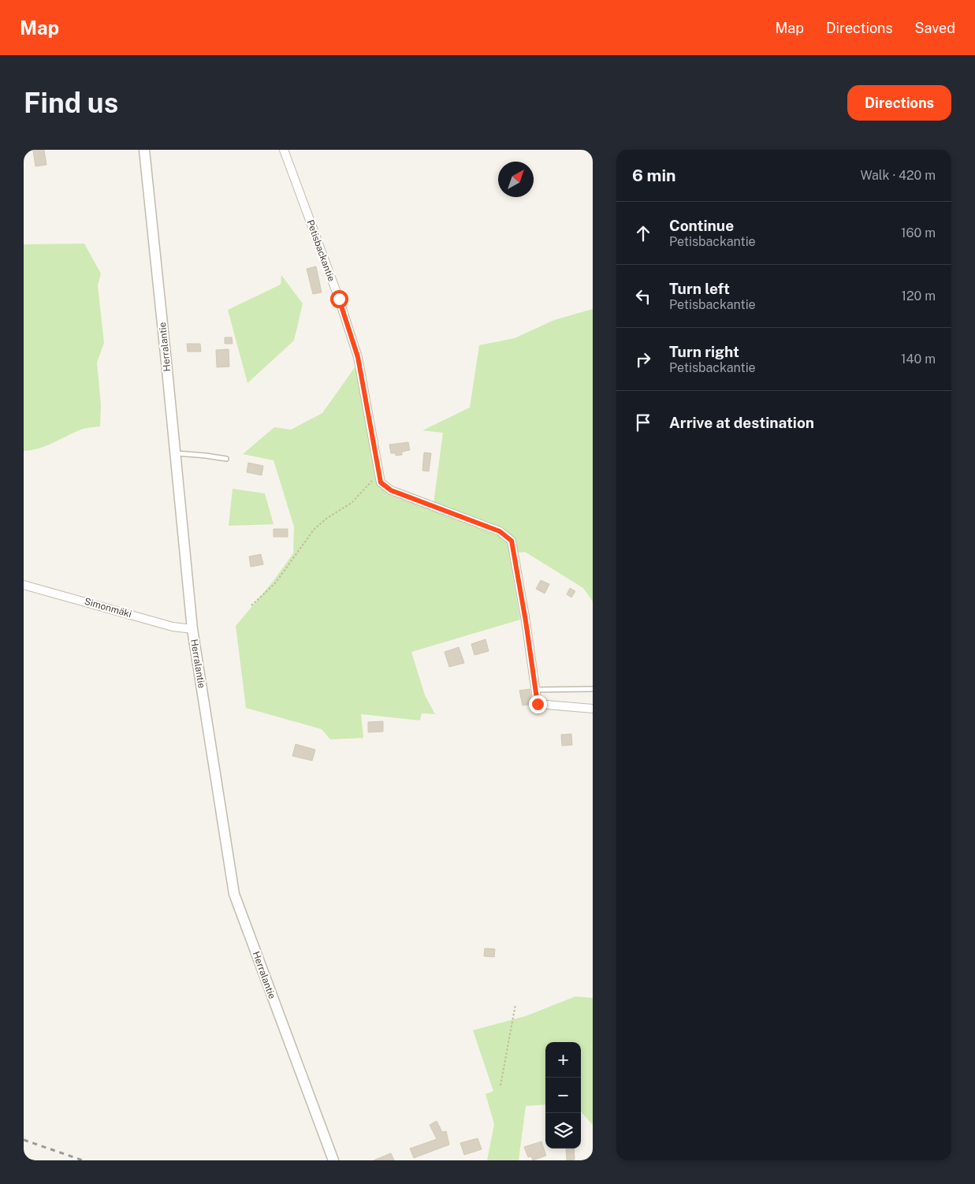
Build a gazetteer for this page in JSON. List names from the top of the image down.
{
  "streets": {
    "street": ["Petisbackantie", "Herralantie", "Simonmäki"]
  },
  "crossings": [
    ["Herralantie", "Simonmäki"]
  ],
  "north": "top right",
  "page": {
    "header": "Map",
    "nav": ["Map", "Directions", "Saved"],
    "buttons": "Directions",
    "title": "Find us",
    "heading": ["6 min", "Walk · 420 m"],
    "list": [
      ["Continue", "Petisbackantie", "160 m"],
      ["Turn left", "Petisbackantie", "120 m"],
      ["Turn right", "Petisbackantie", "140 m"],
      "Arrive at destination"
    ],
    "map_buttons": ["+", "−"]
  }
}
